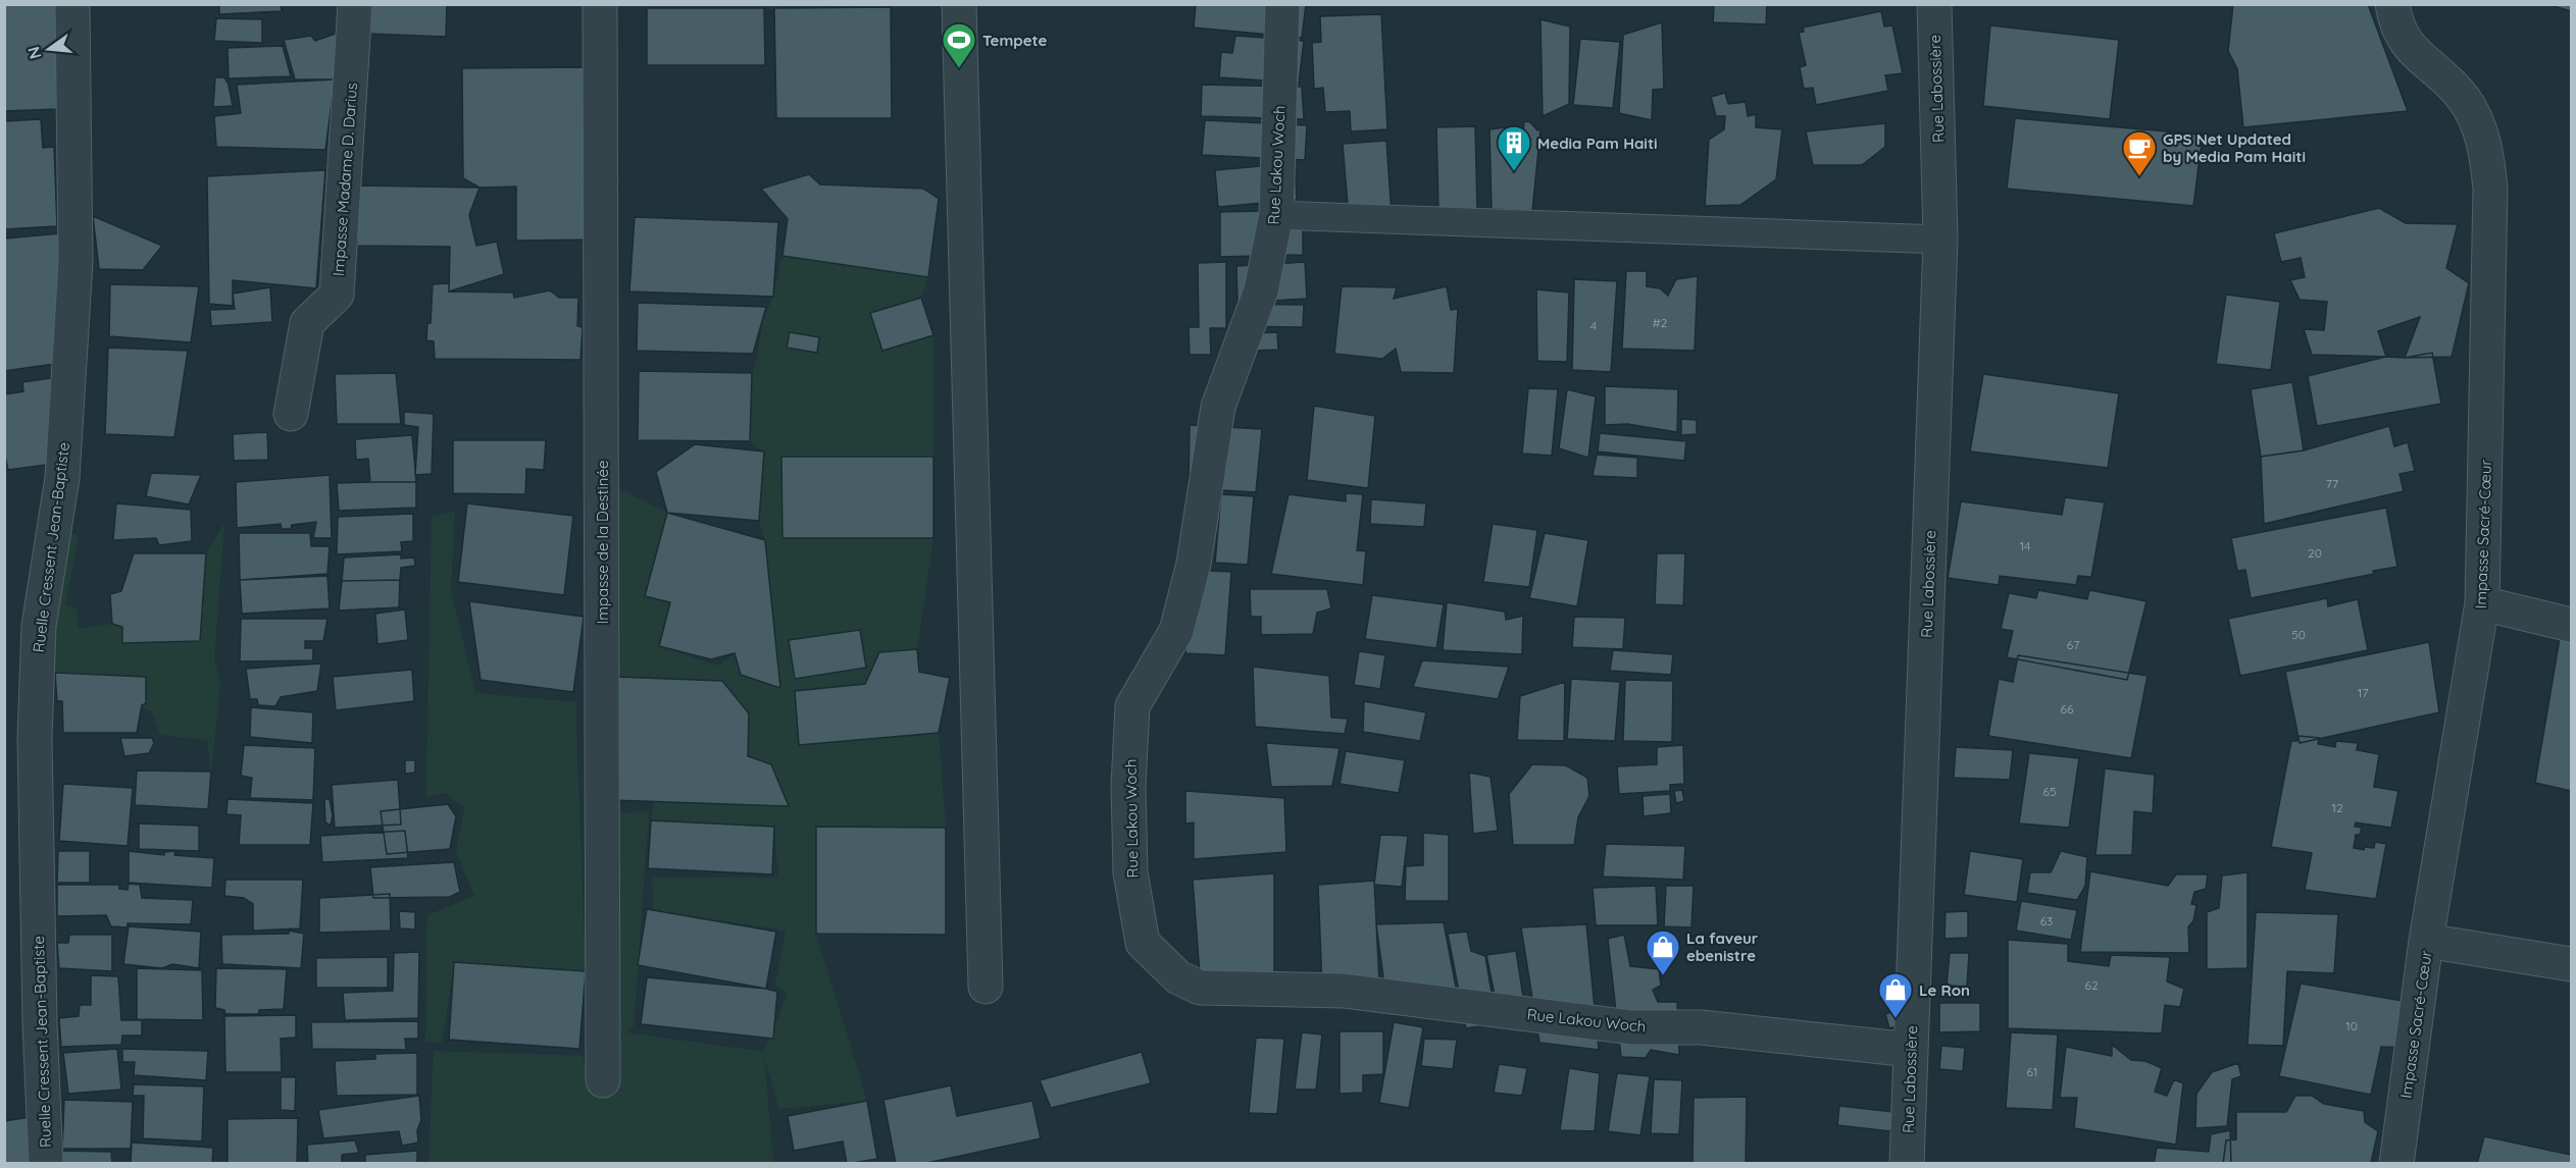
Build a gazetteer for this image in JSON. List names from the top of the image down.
{
  "streets": {
    "street": [
      "Rue Labossière",
      "Rue Lakou Woch",
      "Impasse Madame D. Darius",
      "Impasse Sacré-Cœur",
      "Impasse de la Destinée",
      "Ruelle Cressent Jean-Baptiste"
    ]
  },
  "crossings": [
    ["Rue Labossière", "Rue Lakou Woch"]
  ],
  "places": {
    "sports": ["Tempete"],
    "building": ["Media Pam Haiti"],
    "cafe": ["GPS Net Updated by Media Pam Haiti"],
    "shop": ["La faveur ebenistre", "Le Ron"]
  },
  "house_numbers": [
    "#2",
    "4",
    "77",
    "14",
    "20",
    "50",
    "67",
    "17",
    "66",
    "65",
    "12",
    "63",
    "62",
    "10",
    "61"
  ],
  "north": "left"
}
